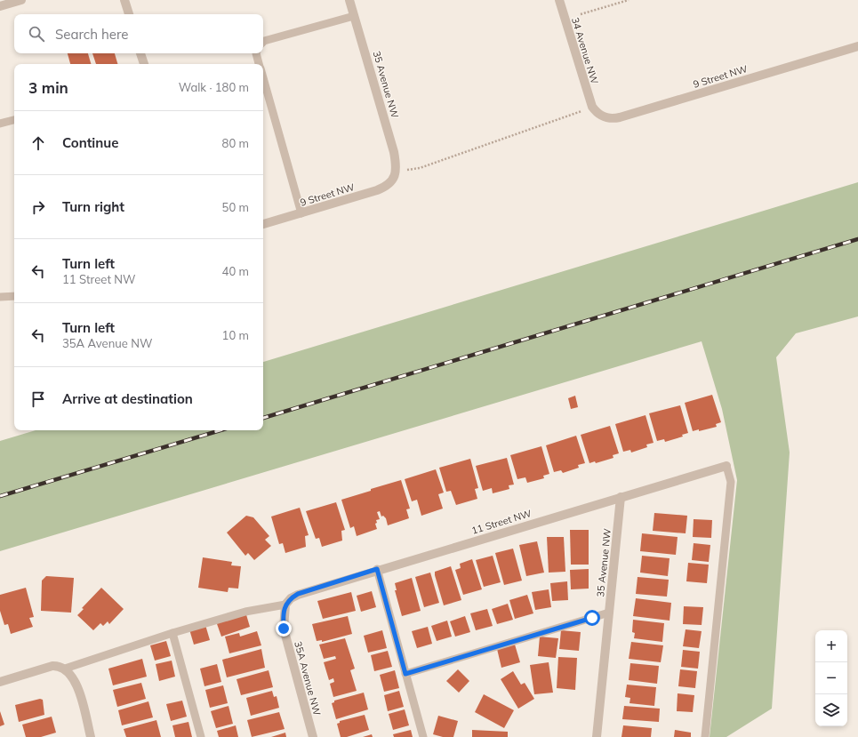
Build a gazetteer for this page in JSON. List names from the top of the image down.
{
  "streets": {
    "street": [
      "34 Avenue NW",
      "9 Street NW",
      "35 Avenue NW",
      "11 Street NW",
      "35A Avenue NW"
    ]
  },
  "crossings": [
    ["34 Avenue NW", "9 Street NW"],
    ["9 Street NW", "35 Avenue NW"],
    ["35 Avenue NW", "11 Street NW"],
    ["11 Street NW", "35A Avenue NW"]
  ],
  "page": {
    "search": "Search here",
    "heading": ["3 min", "Walk · 180 m"],
    "list": [
      ["Continue", "80 m"],
      ["Turn right", "50 m"],
      ["Turn left", "11 Street NW", "40 m"],
      ["Turn left", "35A Avenue NW", "10 m"],
      "Arrive at destination"
    ],
    "map_buttons": ["+", "−"]
  }
}
